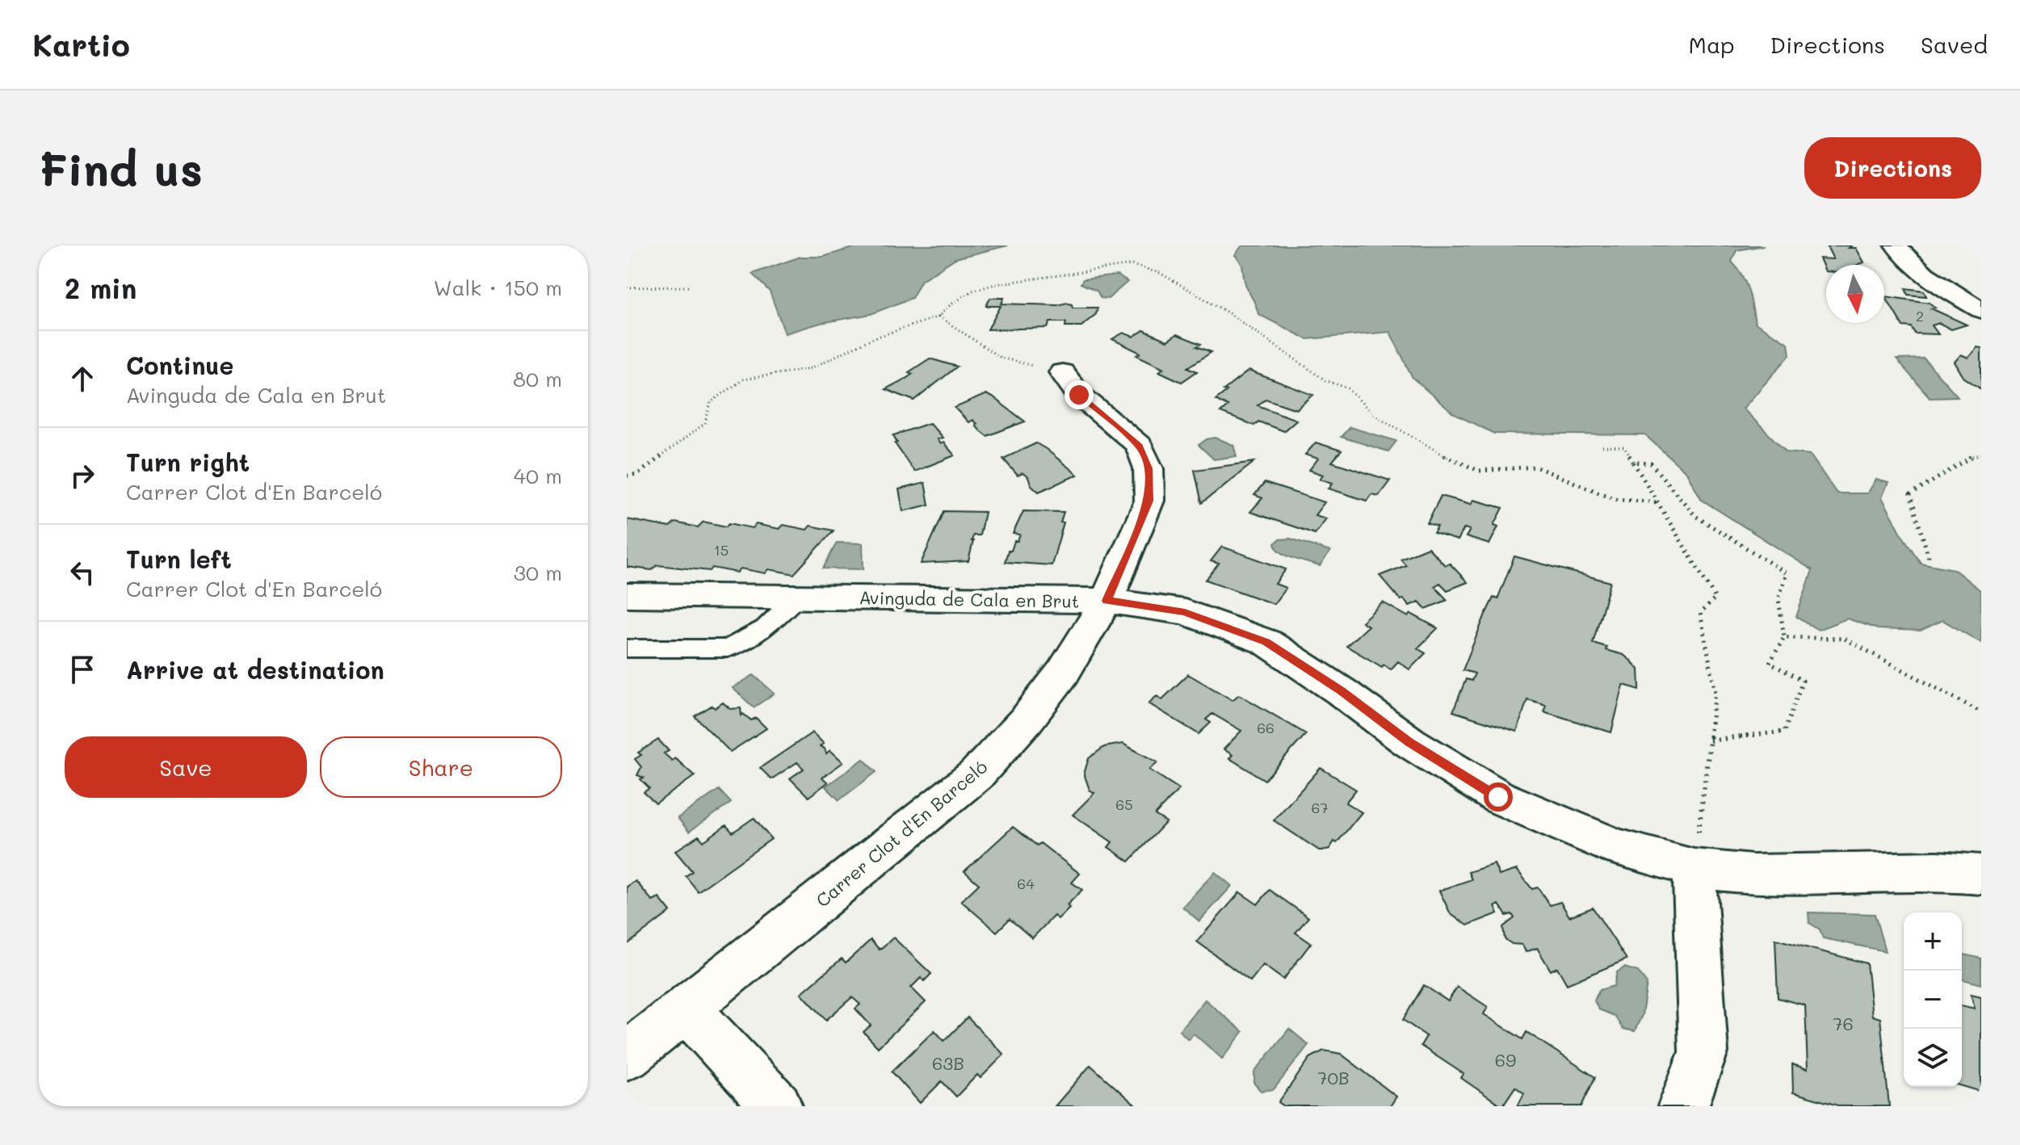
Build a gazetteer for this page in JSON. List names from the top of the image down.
{
  "streets": {
    "street": ["Avinguda de Cala en Brut", "Carrer Clot d'En Barceló"]
  },
  "crossings": [
    ["Avinguda de Cala en Brut", "Carrer Clot d'En Barceló"]
  ],
  "house_numbers": [
    "2",
    "15",
    "66",
    "65",
    "67",
    "64",
    "76",
    "69",
    "63B",
    "70B"
  ],
  "north": "bottom",
  "page": {
    "header": "Kartio",
    "nav": ["Map", "Directions", "Saved"],
    "buttons": [
      "Directions",
      ["Save", "Share"]
    ],
    "title": "Find us",
    "heading": ["2 min", "Walk · 150 m"],
    "list": [
      ["Continue", "Avinguda de Cala en Brut", "80 m"],
      ["Turn right", "Carrer Clot d'En Barceló", "40 m"],
      ["Turn left", "Carrer Clot d'En Barceló", "30 m"],
      "Arrive at destination"
    ],
    "map_buttons": ["+", "−"]
  }
}
